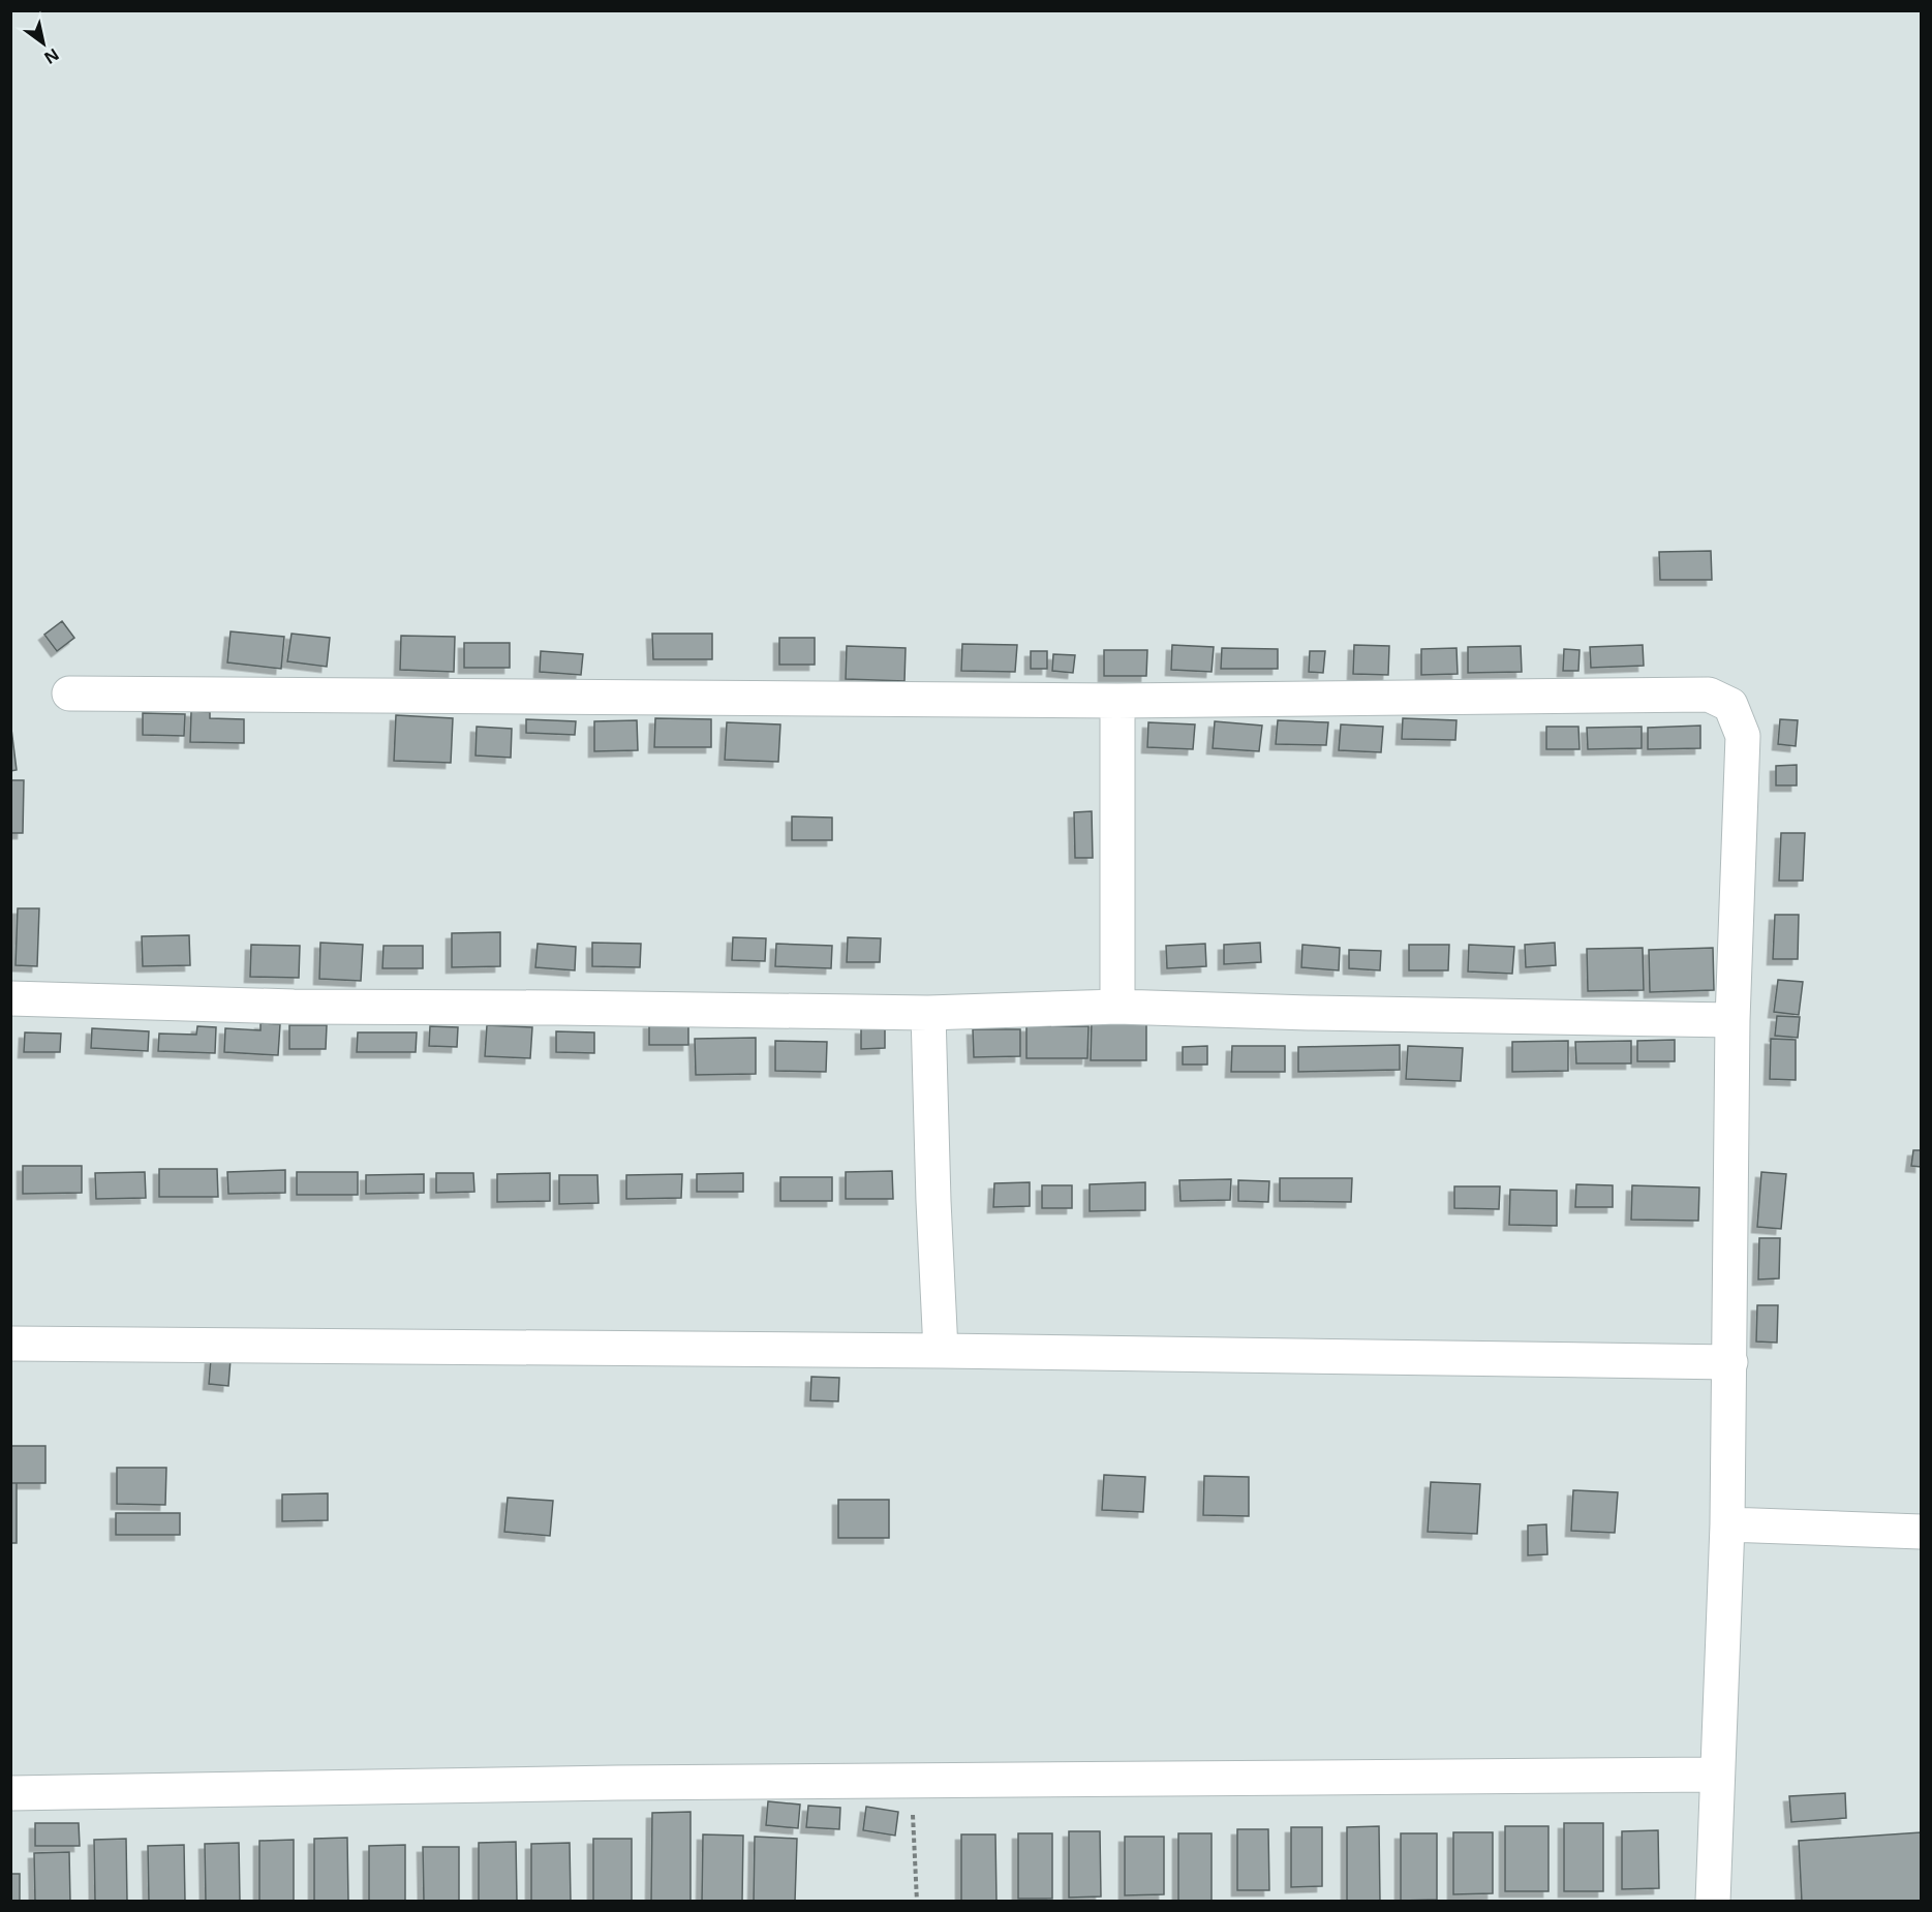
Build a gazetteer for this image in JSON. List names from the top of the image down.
{
  "north": "bottom right"
}
